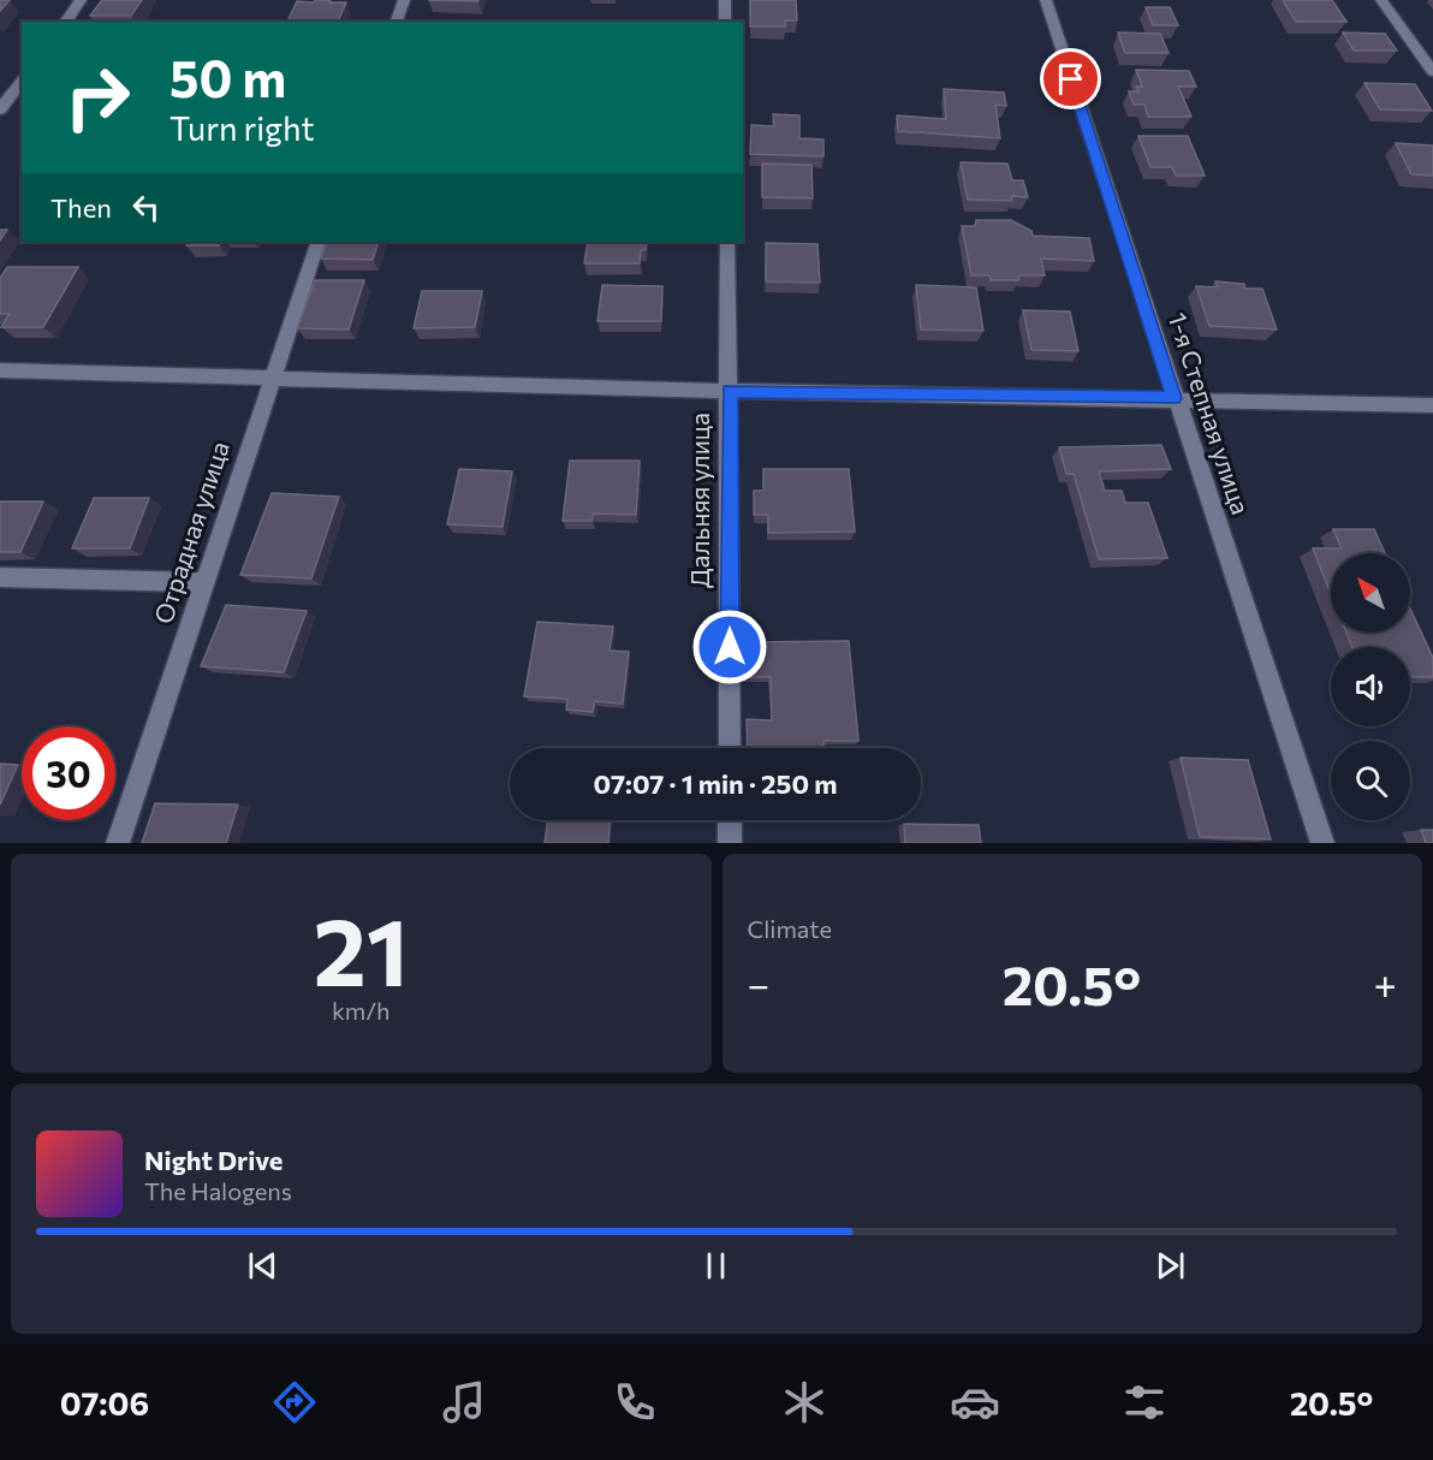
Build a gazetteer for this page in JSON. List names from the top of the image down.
{
  "streets": {
    "street": ["1-я Степная улица", "Дальняя улица", "Отрадная улица"]
  },
  "north": "top left",
  "page": {
    "turn": ["50 m", "Turn right"],
    "then": "Then",
    "limit": "30",
    "trip": "07:07 · 1 min · 250 m",
    "tile": [
      ["21", "km/h"],
      "Climate"
    ],
    "heat": ["−", "20.5°", "+"],
    "song": ["Night Drive", "The Halogens"],
    "tabs": ["07:06", "20.5°"]
  }
}
